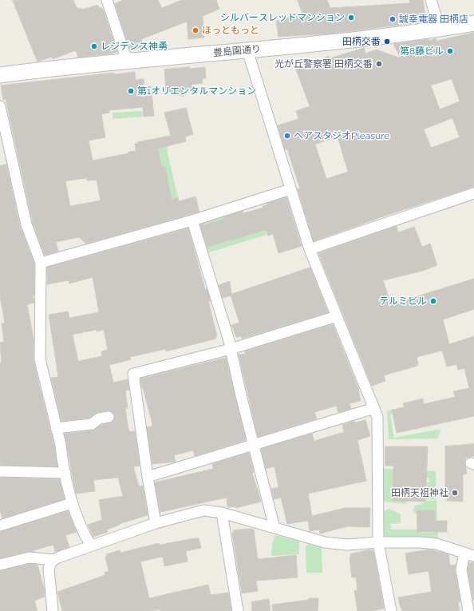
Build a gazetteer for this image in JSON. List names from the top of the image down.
{
  "streets": {
    "street": ["豊島園通り"]
  },
  "places": [
    "シルバースレッドマンション",
    "誠幸電器 田柄店",
    "ほっともっと",
    "田柄交番",
    "レジデンス神勇",
    "第8藤ビル",
    "光が丘警察署 田柄交番",
    "第1オリエンタルマンション",
    "ヘアスタジオPleasure",
    "テルミビル",
    "田柄天祖神社"
  ]
}
